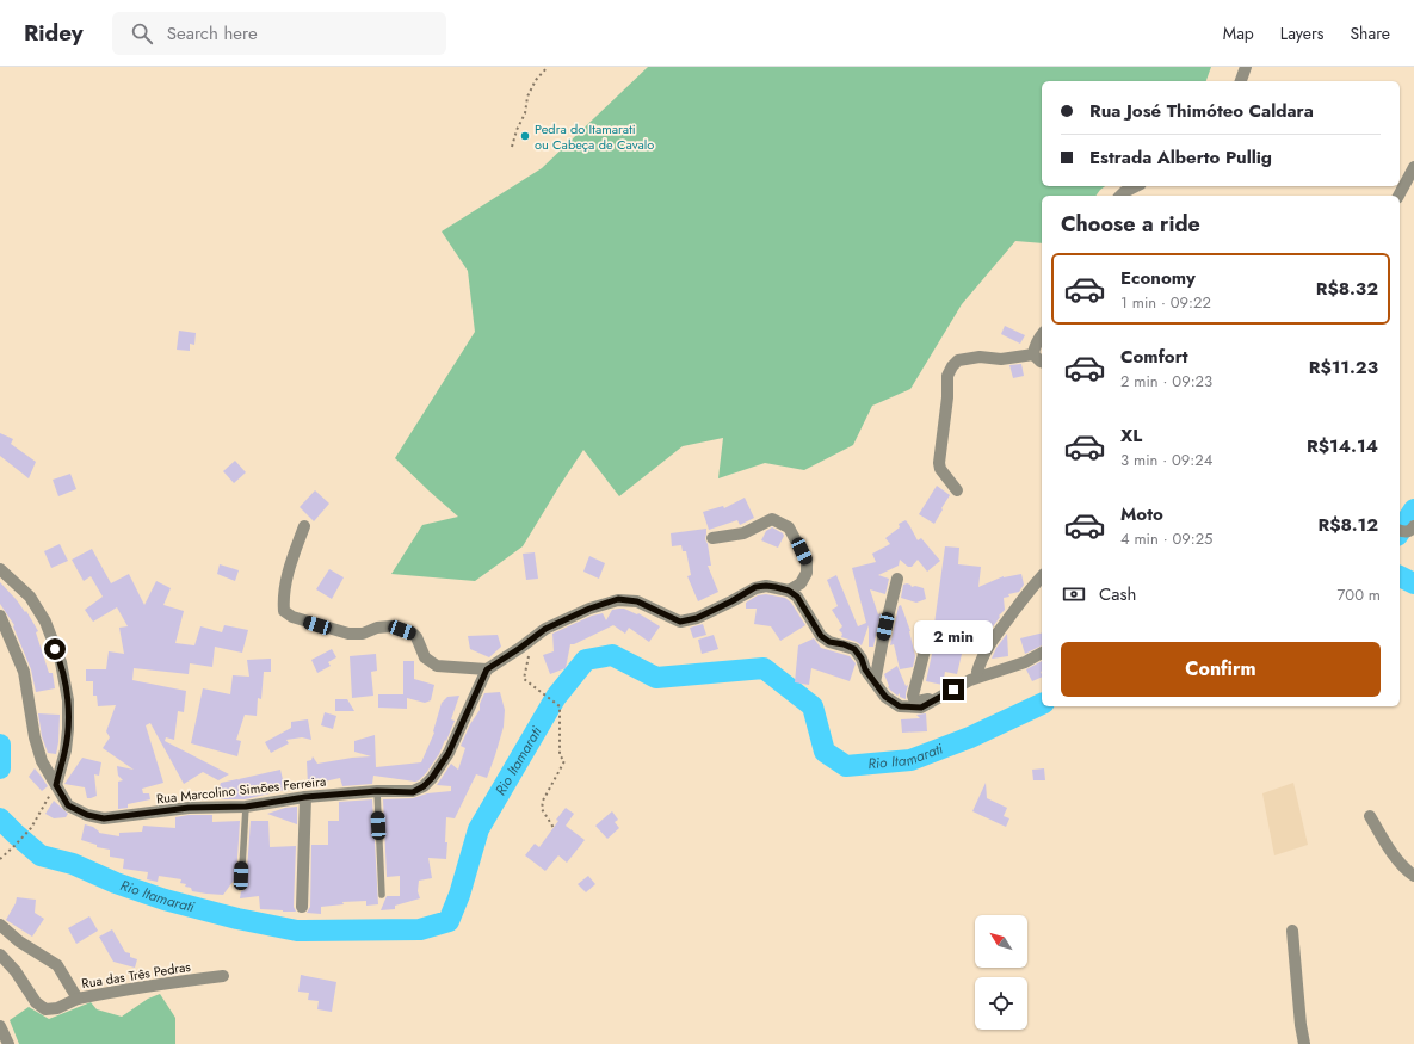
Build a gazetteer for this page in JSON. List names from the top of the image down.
{
  "streets": {
    "street": ["Rua Marcolino Simões Ferreira", "Rua das Três Pedras"]
  },
  "water": ["Rio Itamarati"],
  "places": ["Pedra do Itamarati ou Cabeça de Cavalo"],
  "north": "top left",
  "page": {
    "header": "Ridey",
    "search": "Search here",
    "nav": ["Map", "Layers", "Share"],
    "banner": ["Rua José Thimóteo Caldara", "Estrada Alberto Pullig"],
    "heading": "Choose a ride",
    "list": [
      {
        "name": "Economy",
        "note": "1 min · 09:22",
        "value": "R$8.32"
      },
      {
        "name": "Comfort",
        "note": "2 min · 09:23",
        "value": "R$11.23"
      },
      {
        "name": "XL",
        "note": "3 min · 09:24",
        "value": "R$14.14"
      },
      {
        "name": "Moto",
        "note": "4 min · 09:25",
        "value": "R$8.12"
      }
    ],
    "pay": ["Cash", "700 m"],
    "bubble": "2 min",
    "buttons": "Confirm"
  }
}
